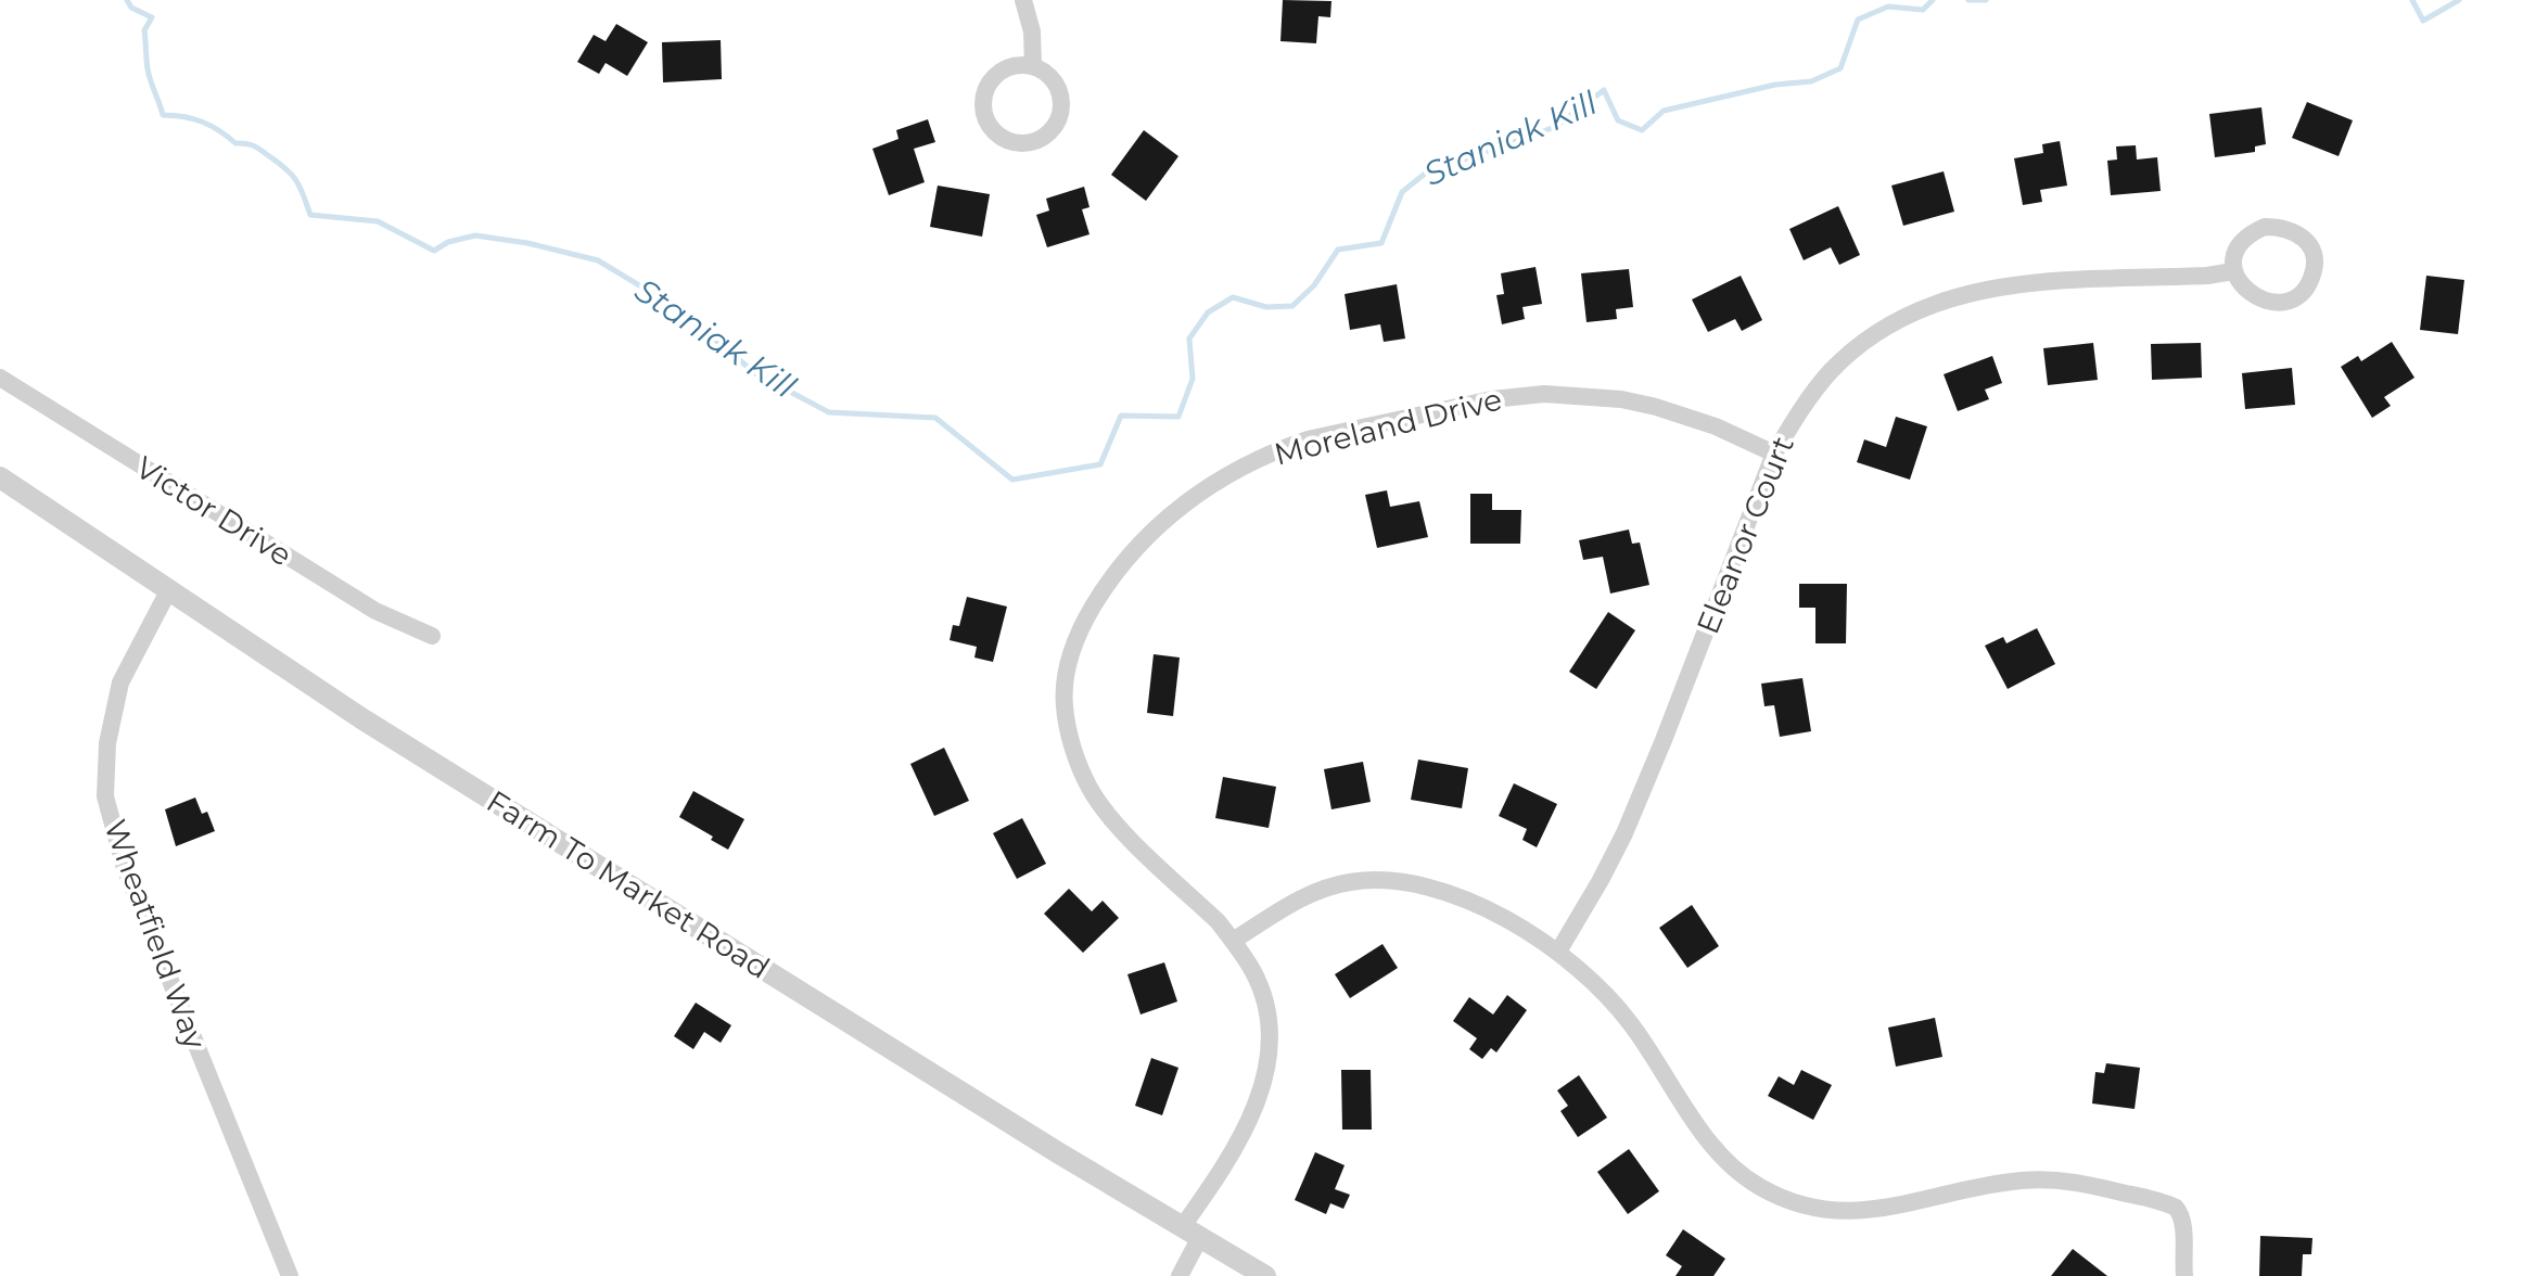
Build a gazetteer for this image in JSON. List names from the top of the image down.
{
  "streets": {
    "street": [
      "Moreland Drive",
      "Victor Drive",
      "Eleanor Court",
      "Farm To Market Road",
      "Wheatfield Way"
    ]
  },
  "crossings": [
    ["Moreland Drive", "Eleanor Court"],
    ["Moreland Drive", "Farm To Market Road"],
    ["Farm To Market Road", "Wheatfield Way"]
  ],
  "water": ["Staniak Kill"]
}
